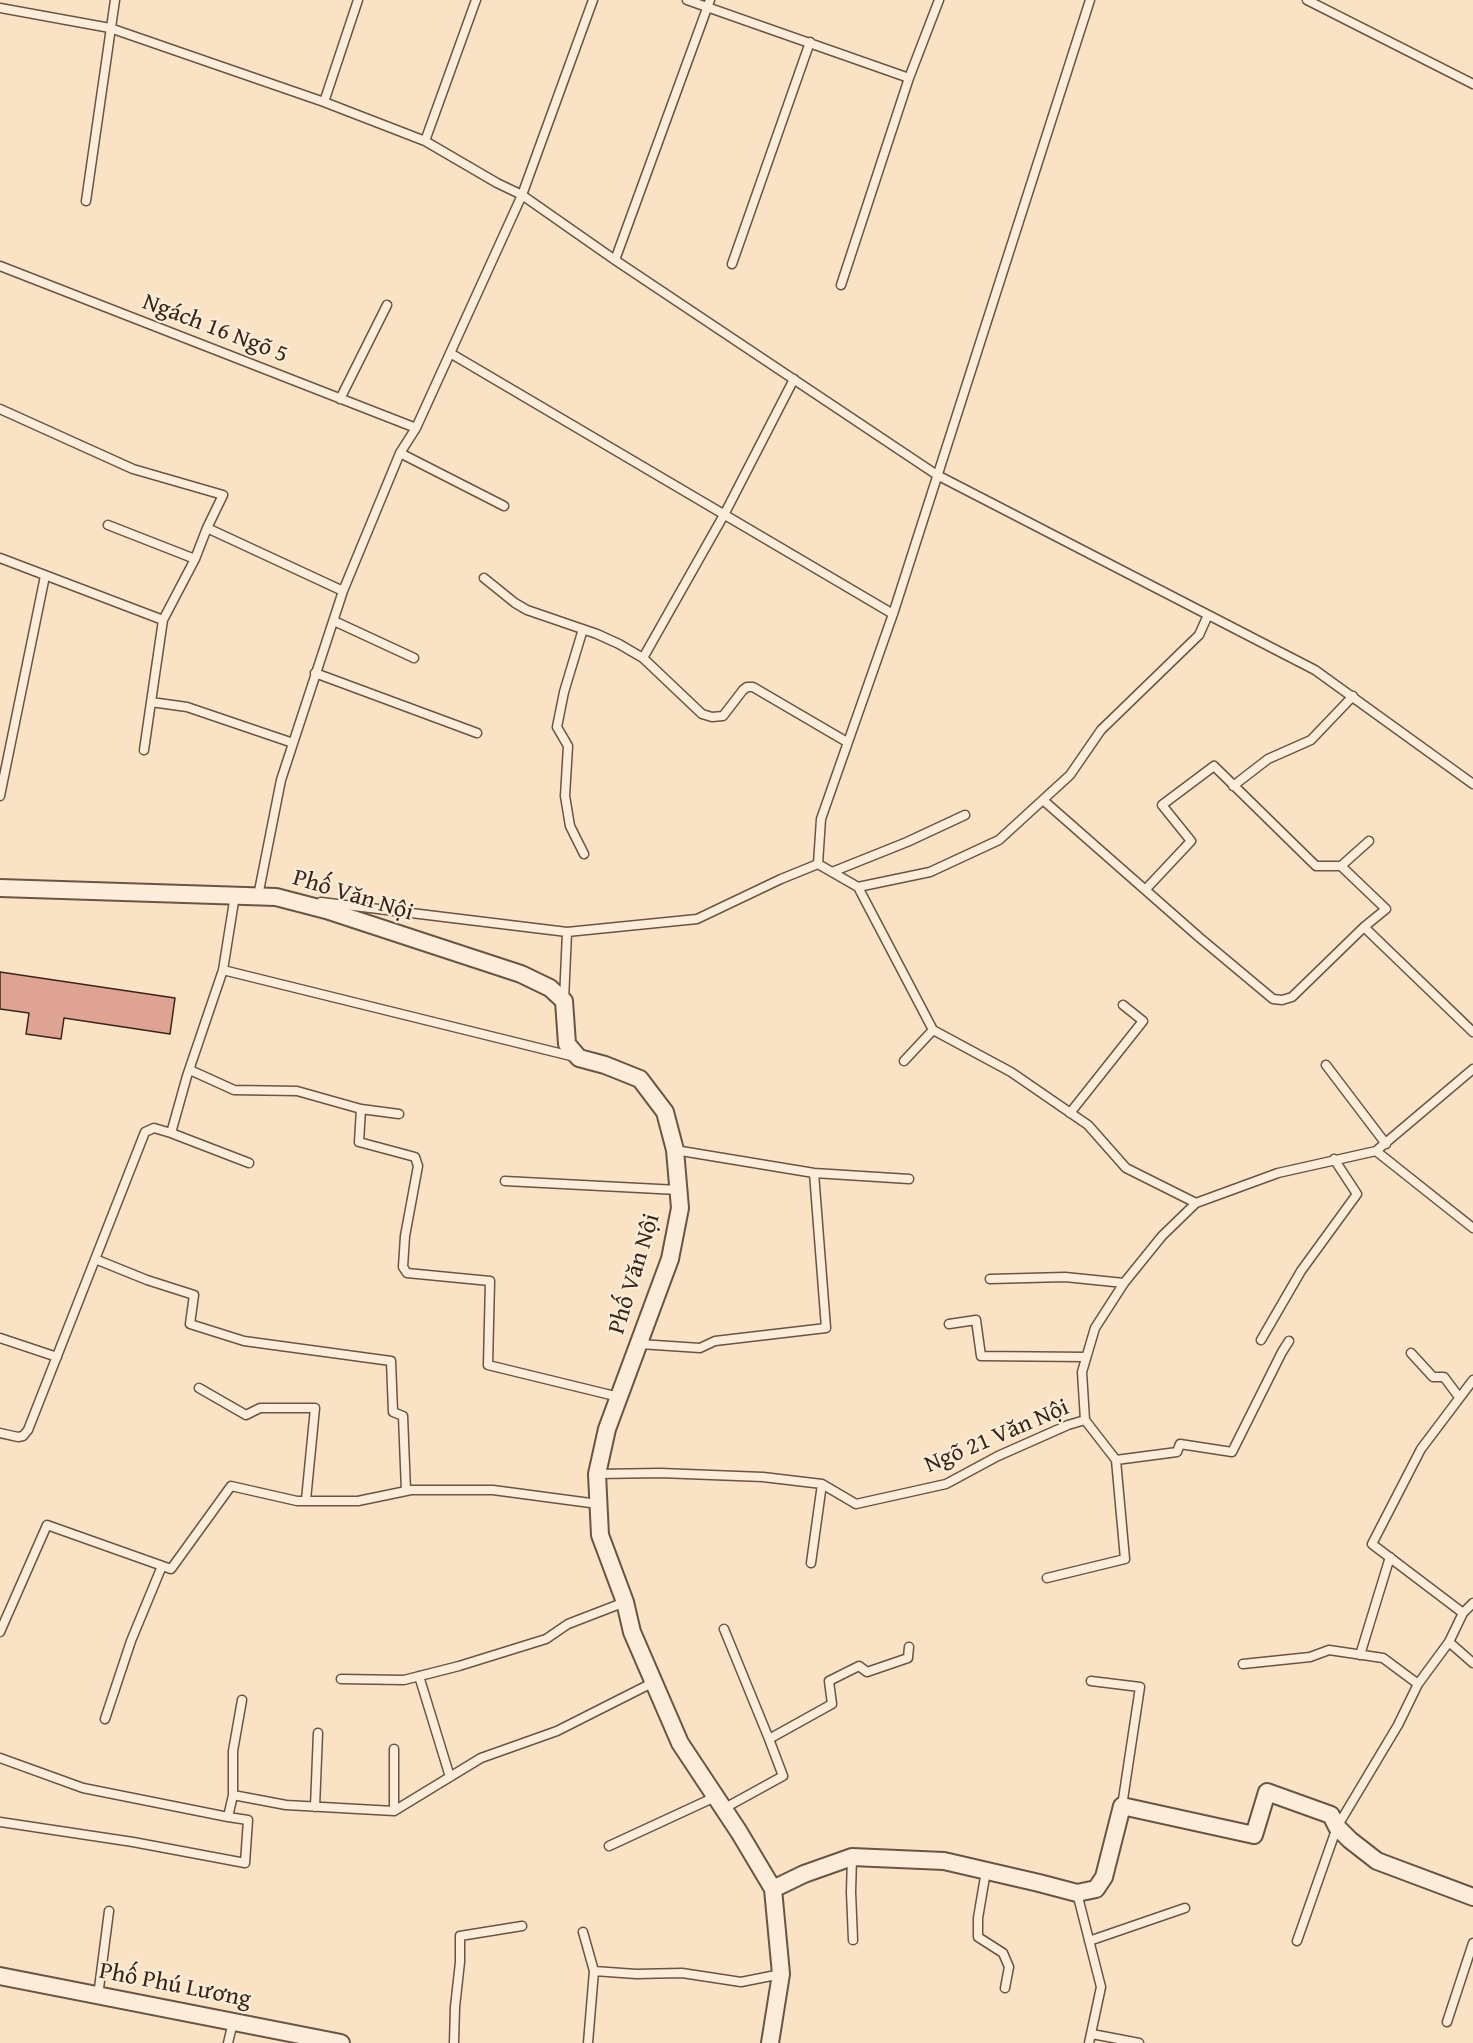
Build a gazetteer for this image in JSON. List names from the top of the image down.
{
  "streets": {
    "street": ["Phố Văn Nội", "Phố Phú Lương"],
    "lane": ["Ngách 16 Ngõ 5", "Ngõ 21 Văn Nội"]
  },
  "crossings": [
    ["Phố Văn Nội", "Ngõ 21 Văn Nội"]
  ]
}
